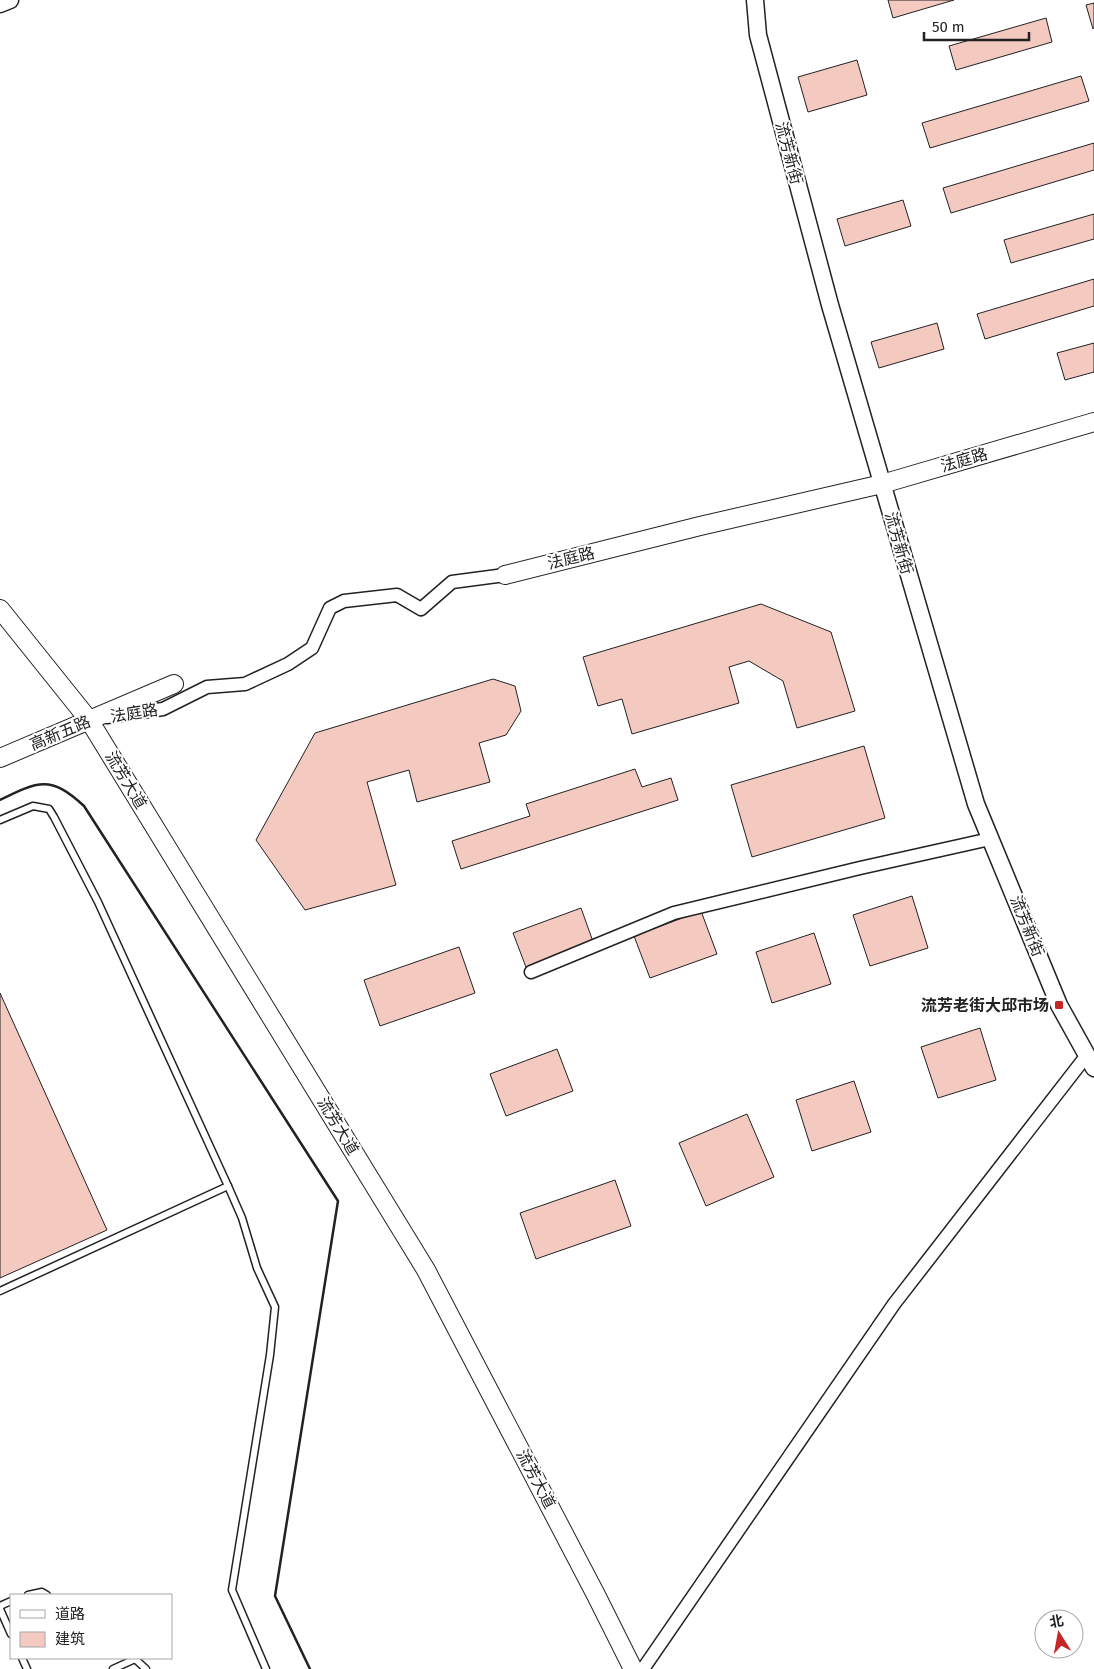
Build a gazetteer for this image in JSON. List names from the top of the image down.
{
  "streets": {
    "main road": ["法庭路", "高新五路", "流芳大道"],
    "street": ["流芳新街"]
  },
  "crossings": [
    ["流芳新街", "法庭路"],
    ["法庭路", "高新五路"],
    ["法庭路", "流芳大道"],
    ["高新五路", "流芳大道"]
  ],
  "places": {
    "transit": ["流芳老街大邱市场"]
  },
  "legend": ["道路", "建筑"],
  "scale_bar": "50 m",
  "north": "top"
}
